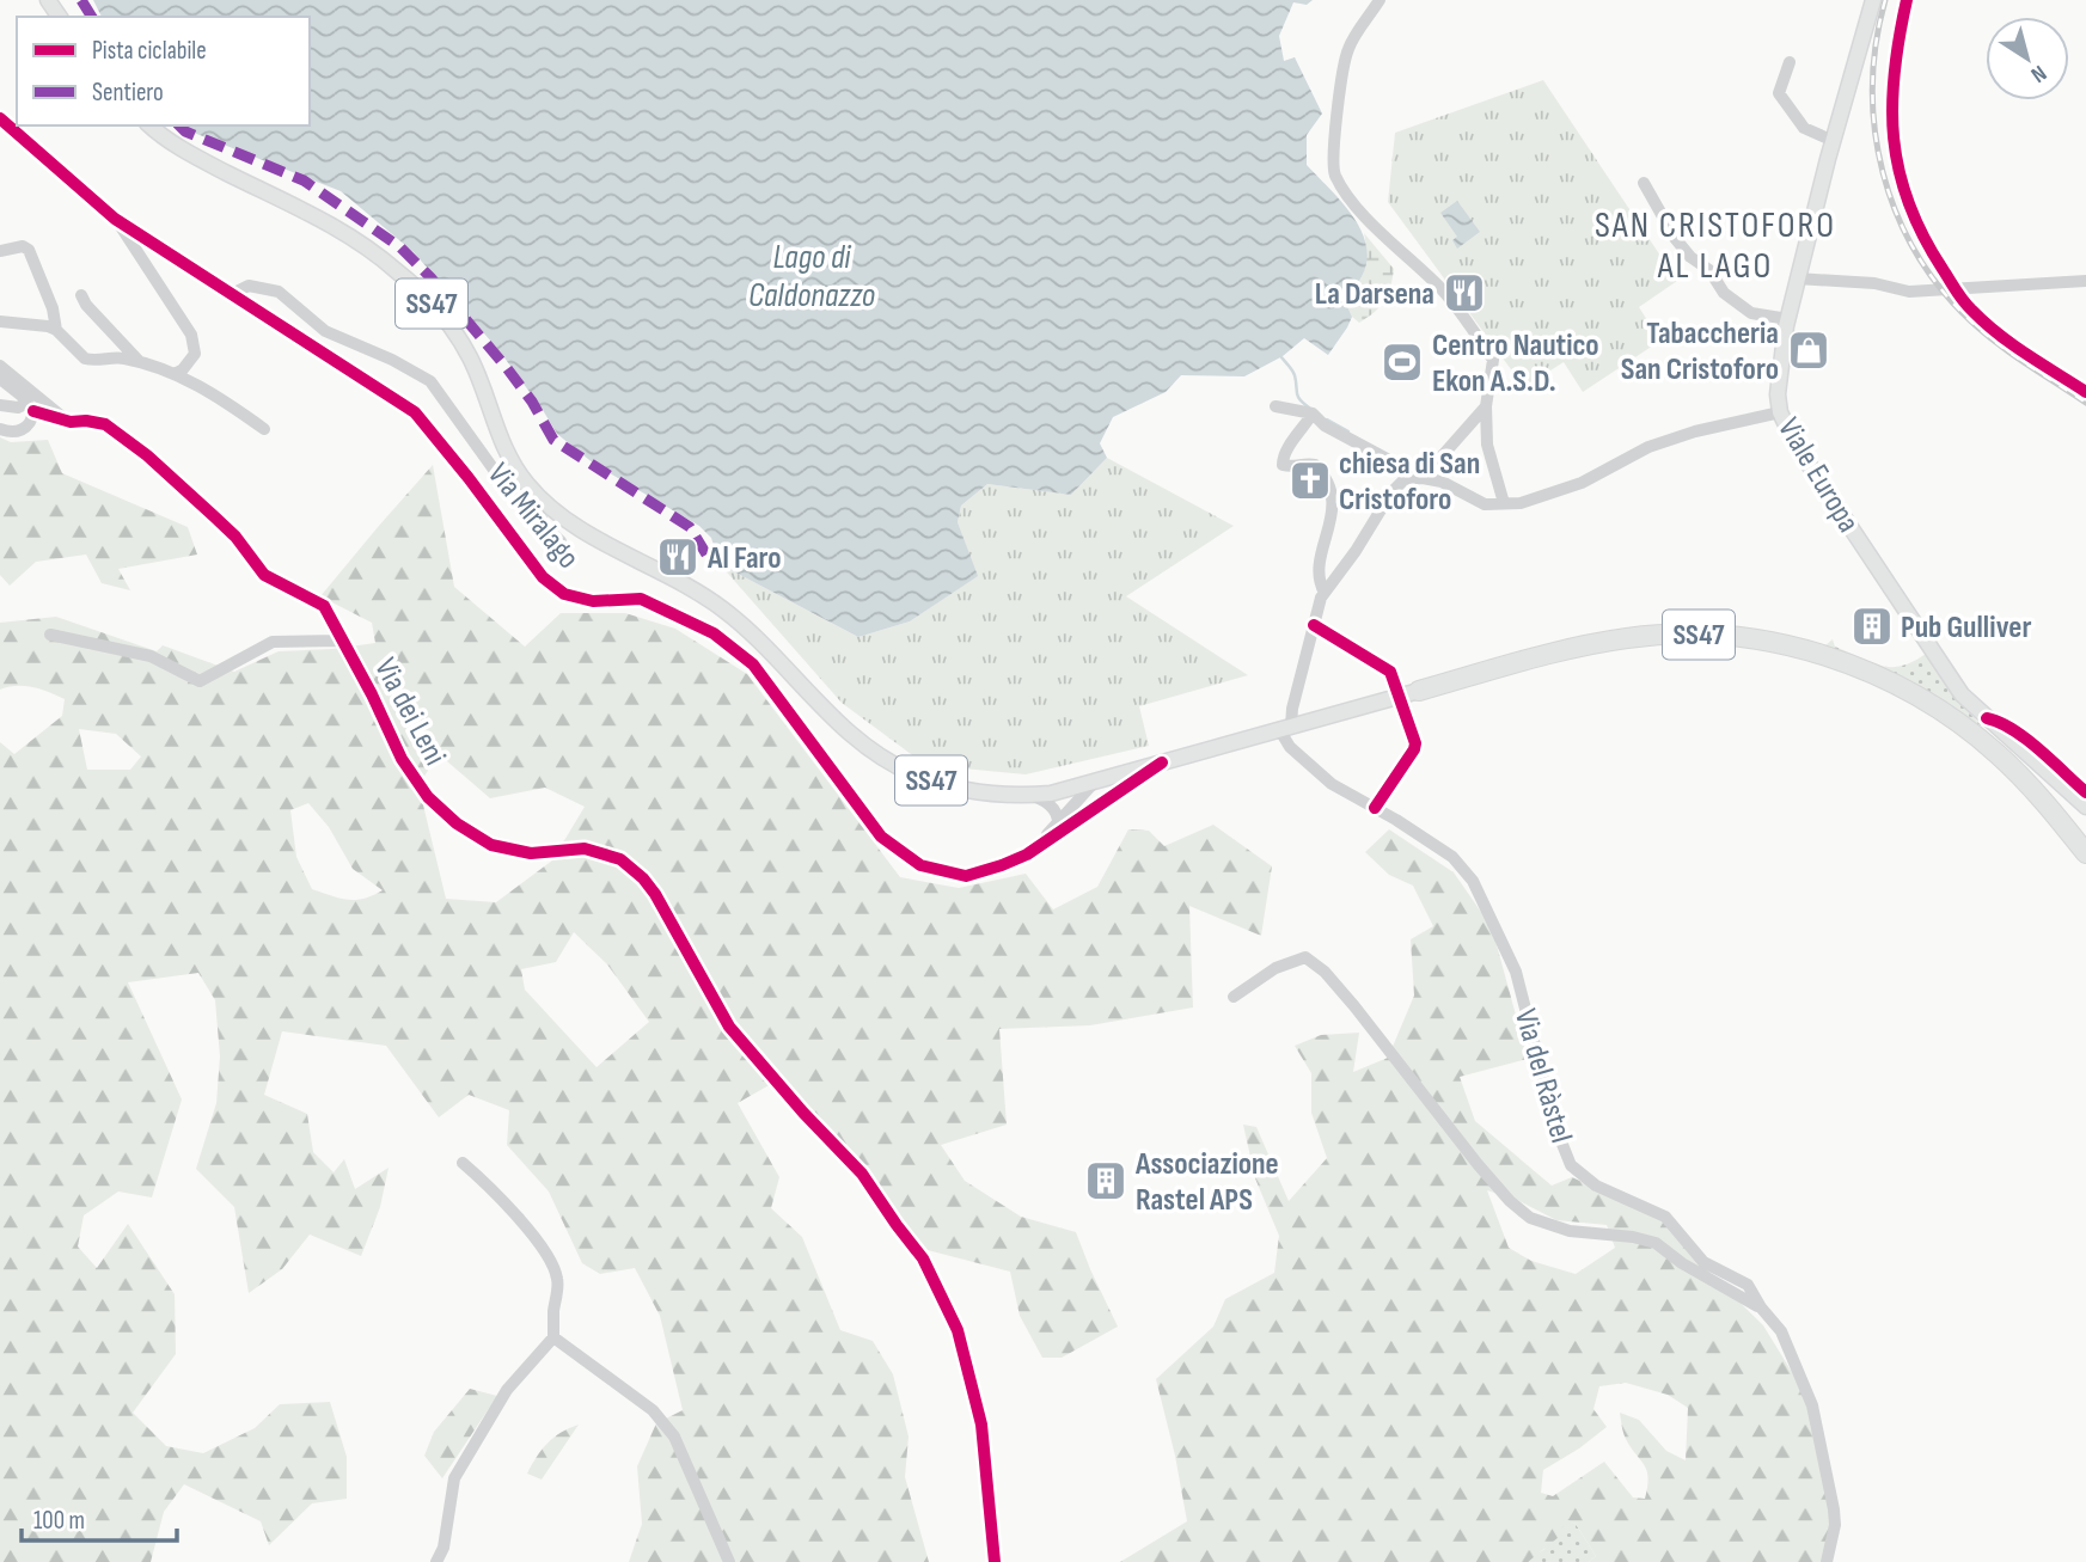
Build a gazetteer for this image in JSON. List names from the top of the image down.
{
  "streets": {
    "highway": ["SS47"],
    "main road": ["Viale Europa"],
    "street": ["Via Miralago", "Via dei Leni", "Via del Ràstel"]
  },
  "crossings": [
    ["SS47", "Via del Ràstel"]
  ],
  "districts": ["SAN CRISTOFORO AL LAGO"],
  "water": ["Lago di Caldonazzo"],
  "places": {
    "restaurant": ["La Darsena", "Al Faro"],
    "shop": ["Tabaccheria San Cristoforo"],
    "sports": ["Centro Nautico Ekon A.S.D."],
    "church": ["chiesa di San Cristoforo"],
    "building": ["Pub Gulliver", "Associazione Rastel APS"]
  },
  "legend": ["Pista ciclabile", "Sentiero"],
  "scale_bar": "100 m",
  "north": "bottom right"
}
